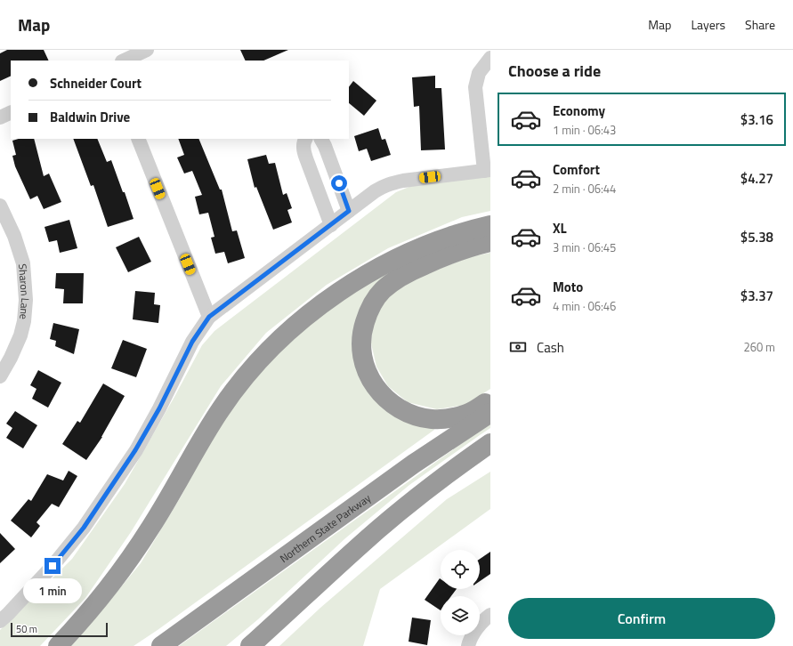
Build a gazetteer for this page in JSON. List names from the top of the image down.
{
  "streets": {
    "highway": ["Northern State Parkway"],
    "street": ["Sharon Lane"]
  },
  "scale_bar": "50 m",
  "page": {
    "header": "Map",
    "nav": ["Map", "Layers", "Share"],
    "heading": "Choose a ride",
    "banner": ["Schneider Court", "Baldwin Drive"],
    "list": [
      {
        "name": "Economy",
        "note": "1 min · 06:43",
        "value": "$3.16"
      },
      {
        "name": "Comfort",
        "note": "2 min · 06:44",
        "value": "$4.27"
      },
      {
        "name": "XL",
        "note": "3 min · 06:45",
        "value": "$5.38"
      },
      {
        "name": "Moto",
        "note": "4 min · 06:46",
        "value": "$3.37"
      }
    ],
    "pay": ["Cash", "260 m"],
    "bubble": "1 min",
    "buttons": "Confirm",
    "scale": "50 m"
  }
}
